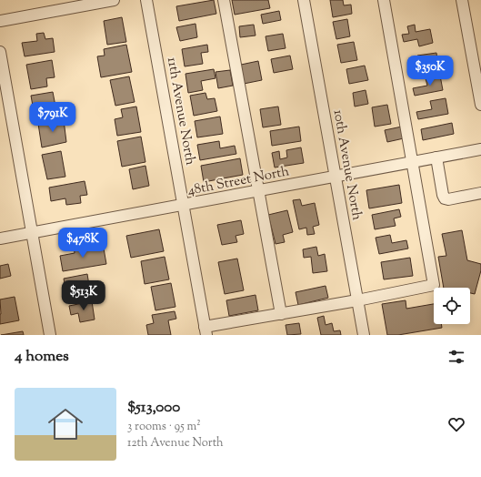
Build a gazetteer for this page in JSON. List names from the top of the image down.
{
  "streets": {
    "street": ["11th Avenue North", "10th Avenue North", "48th Street North"]
  },
  "crossings": [
    ["11th Avenue North", "48th Street North"],
    ["10th Avenue North", "48th Street North"]
  ],
  "page": {
    "price": [
      "$350K",
      "$791K",
      "$478K",
      "$513K"
    ],
    "heading": "4 homes",
    "list": [
      {
        "name": "$513,000",
        "note": "3 rooms · 95 m² · 12th Avenue North"
      }
    ]
  }
}
